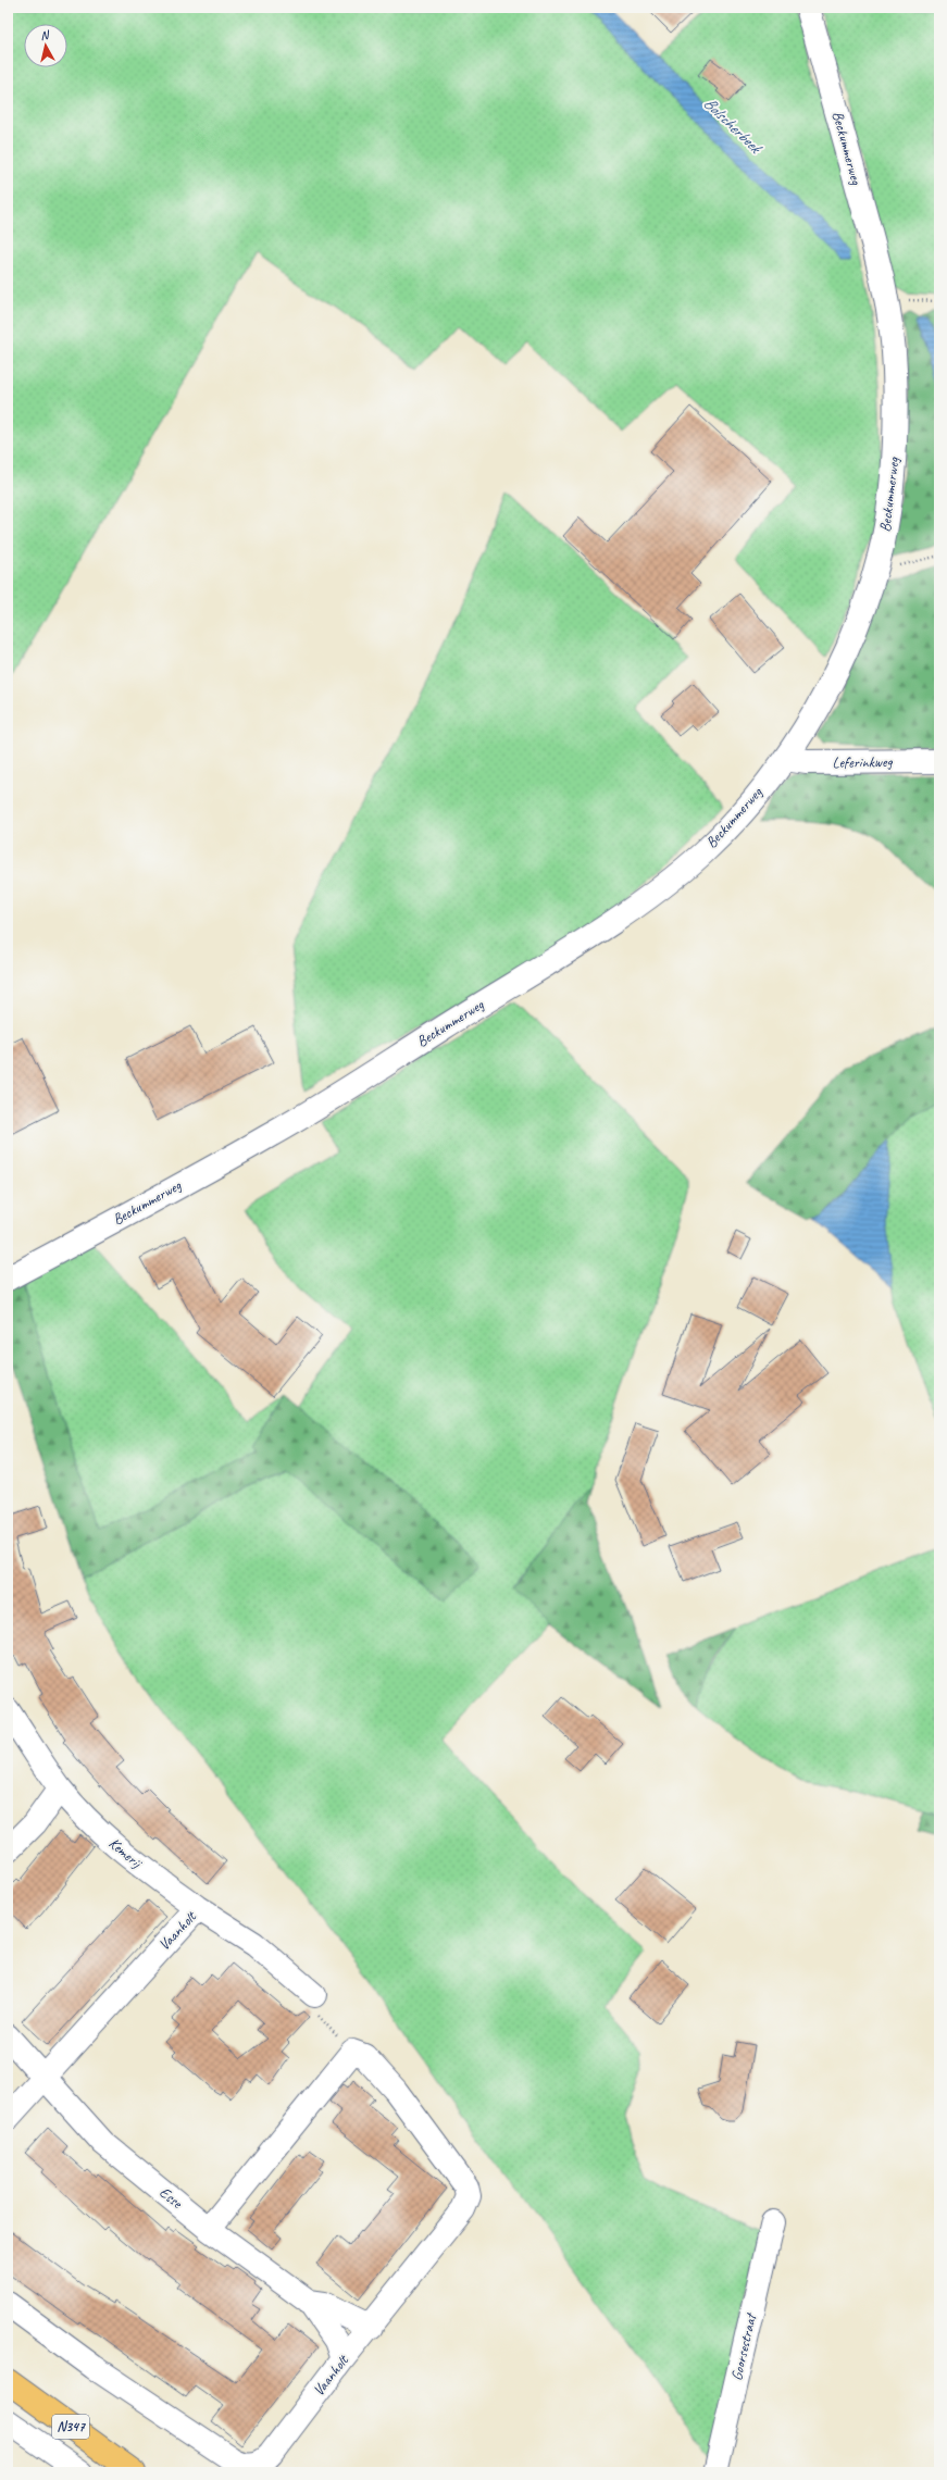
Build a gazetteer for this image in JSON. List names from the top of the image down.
{
  "streets": {
    "main road": ["N347"],
    "street": [
      "Beckummerweg",
      "Leferinkweg",
      "Kemerij",
      "Vaanholt",
      "Esse",
      "Goorsestraat"
    ]
  },
  "crossings": [
    ["Beckummerweg", "Leferinkweg"],
    ["Kemerij", "Vaanholt"],
    ["Vaanholt", "Esse"]
  ],
  "water": ["Bolscherbeek"],
  "north": "top"
}
